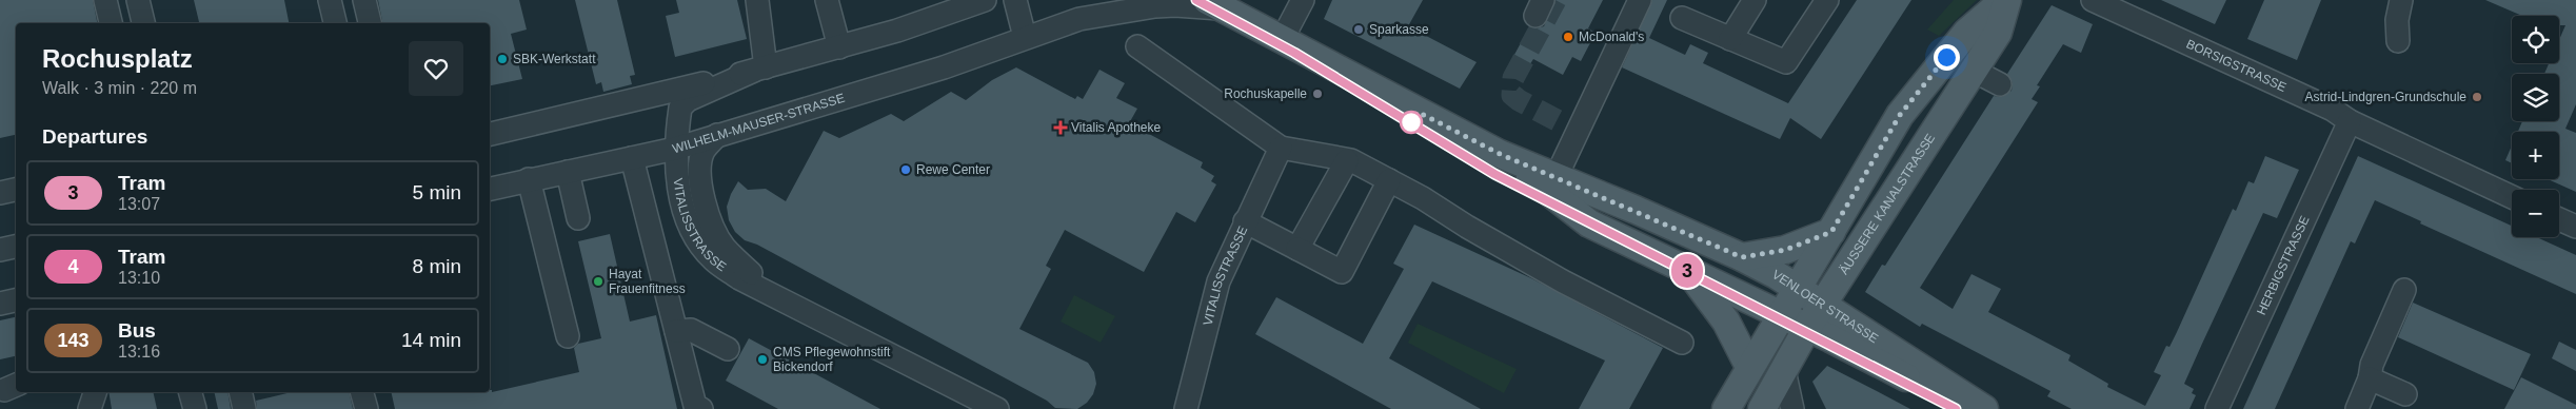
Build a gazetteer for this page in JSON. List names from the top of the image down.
{
  "streets": {
    "main road": ["ÄUSSERE KANALSTRASSE", "VENLOER STRASSE"],
    "street": [
      "BORSIGSTRASSE",
      "WILHELM-MAUSER-STRASSE",
      "VITALISSTRASSE",
      "HERBIGSTRASSE"
    ]
  },
  "crossings": [
    ["BORSIGSTRASSE", "HERBIGSTRASSE"],
    ["WILHELM-MAUSER-STRASSE", "VITALISSTRASSE"],
    ["WILHELM-MAUSER-STRASSE", "VENLOER STRASSE"],
    ["ÄUSSERE KANALSTRASSE", "VENLOER STRASSE"]
  ],
  "places": {
    "other": [
      "Sparkasse",
      "McDonald's",
      "SBK-Werkstatt",
      "Rochuskapelle",
      "Astrid-Lindgren-Grundschule",
      "Rewe Center",
      "Hayat Frauenfitness",
      "CMS Pflegewohnstift Bickendorf"
    ],
    "health": ["Vitalis Apotheke"]
  },
  "lines": ["tram line 3"],
  "page": {
    "on_map": "3",
    "map_buttons": ["+", "−"],
    "heading": [
      ["Rochusplatz", "Walk · 3 min · 220 m"],
      "Departures"
    ],
    "list": [
      {
        "mark": "3",
        "name": "Tram",
        "note": "13:07",
        "value": "5 min"
      },
      {
        "mark": "4",
        "name": "Tram",
        "note": "13:10",
        "value": "8 min"
      },
      {
        "mark": "143",
        "name": "Bus",
        "note": "13:16",
        "value": "14 min"
      }
    ]
  }
}
